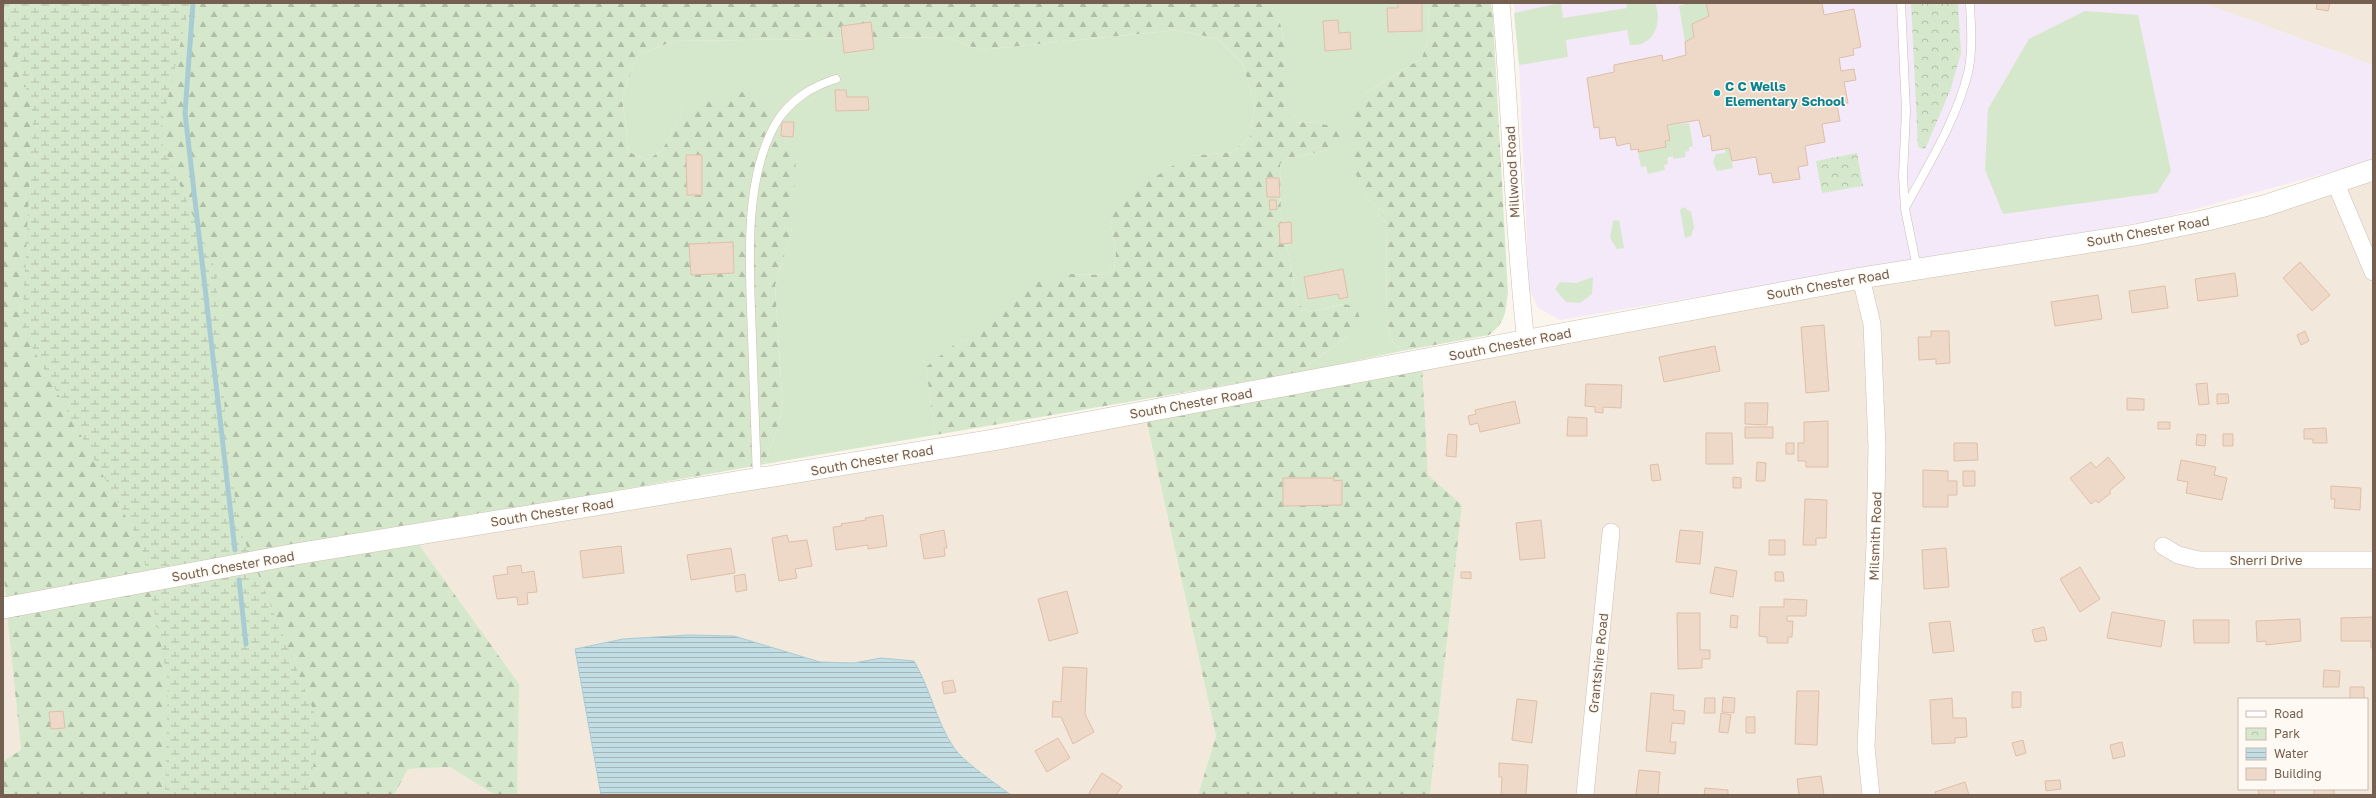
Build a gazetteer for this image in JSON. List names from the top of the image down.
{
  "streets": {
    "street": [
      "Millwood Road",
      "South Chester Road",
      "Milsmith Road",
      "Sherri Drive",
      "Grantshire Road"
    ]
  },
  "crossings": [
    ["Millwood Road", "South Chester Road"],
    ["South Chester Road", "Milsmith Road"]
  ],
  "places": ["C C Wells Elementary School"],
  "legend": [
    "Road",
    "Park",
    "Water",
    "Building"
  ]
}
